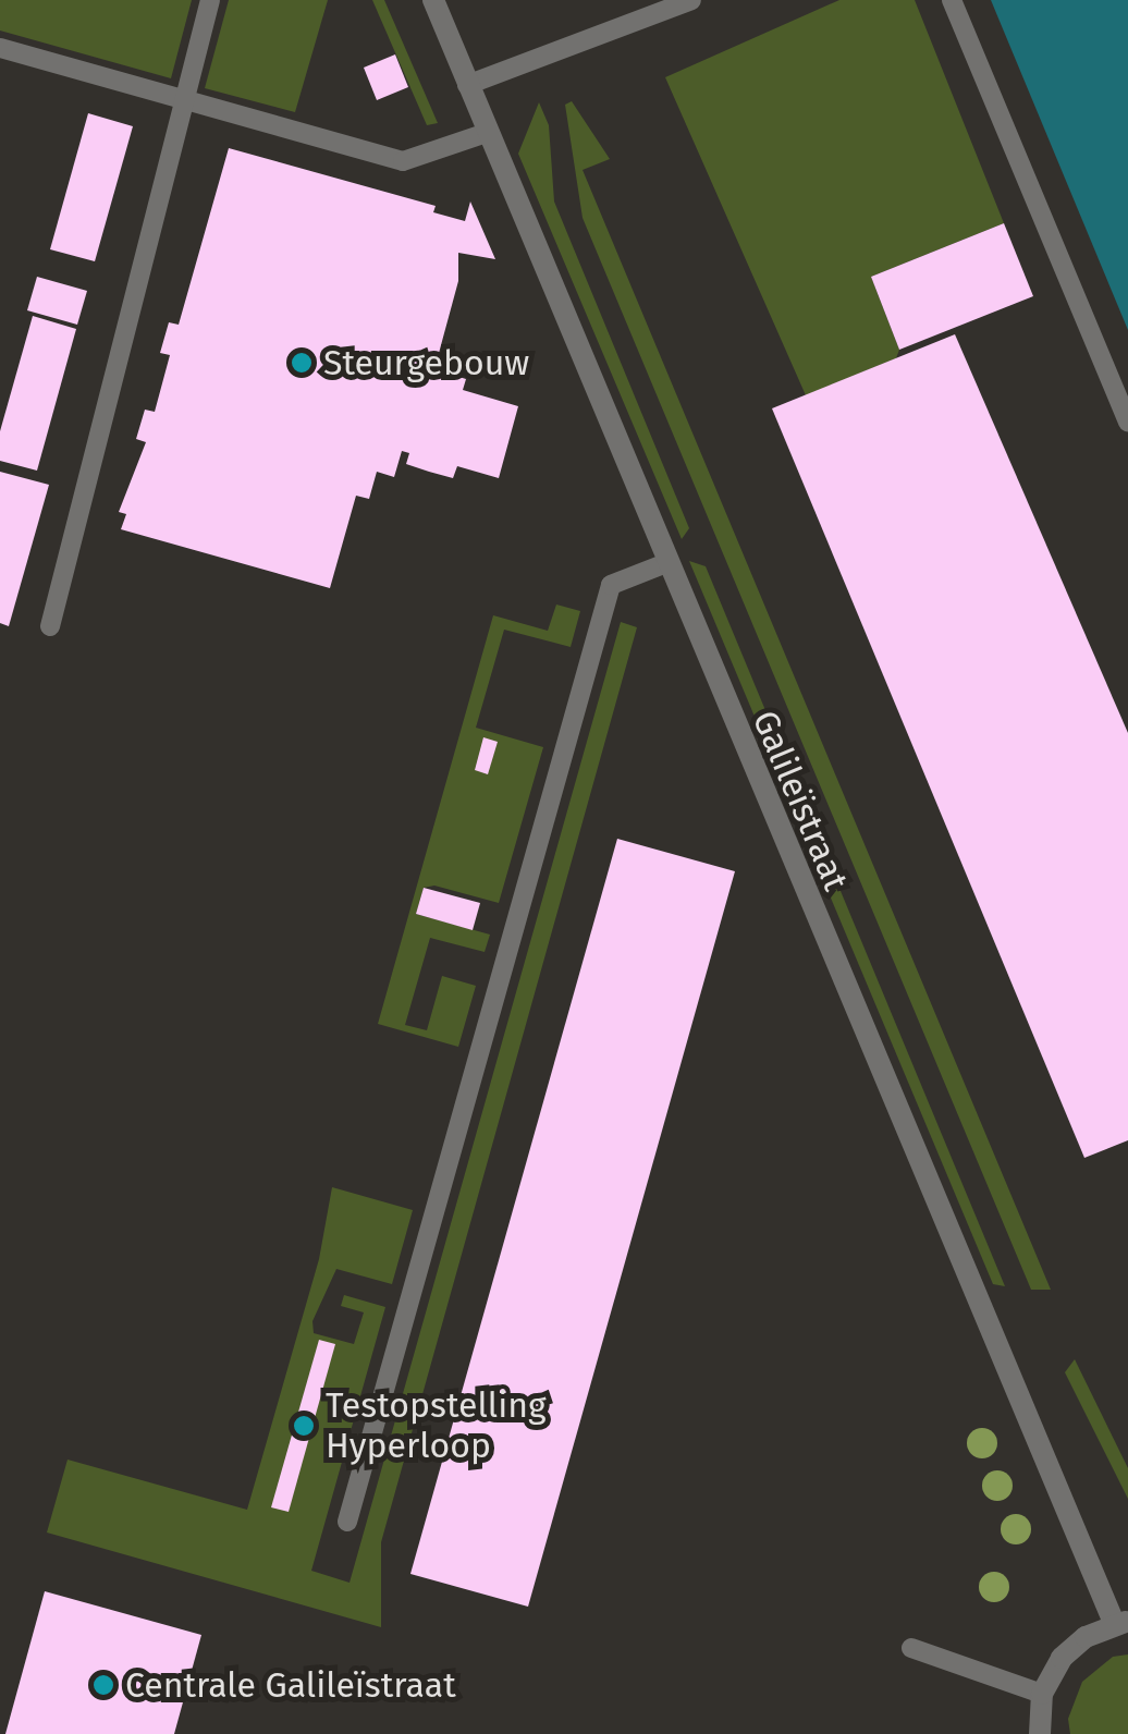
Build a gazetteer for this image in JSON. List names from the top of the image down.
{
  "streets": {
    "street": ["Galileïstraat"]
  },
  "places": ["Steurgebouw", "Testopstelling Hyperloop", "Centrale Galileïstraat"]
}
